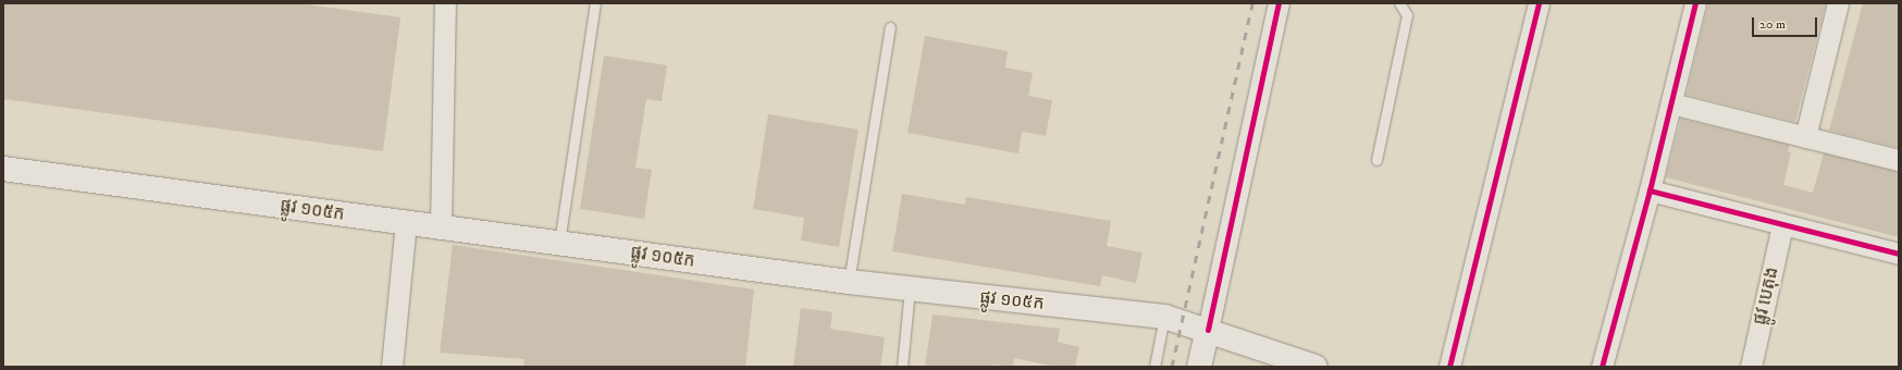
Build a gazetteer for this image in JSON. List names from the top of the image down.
{
  "streets": {
    "main road": ["ផ្លូវ ១០៥ក"],
    "street": ["ផ្លូវ បេតុង"]
  },
  "scale_bar": "20 m"
}
